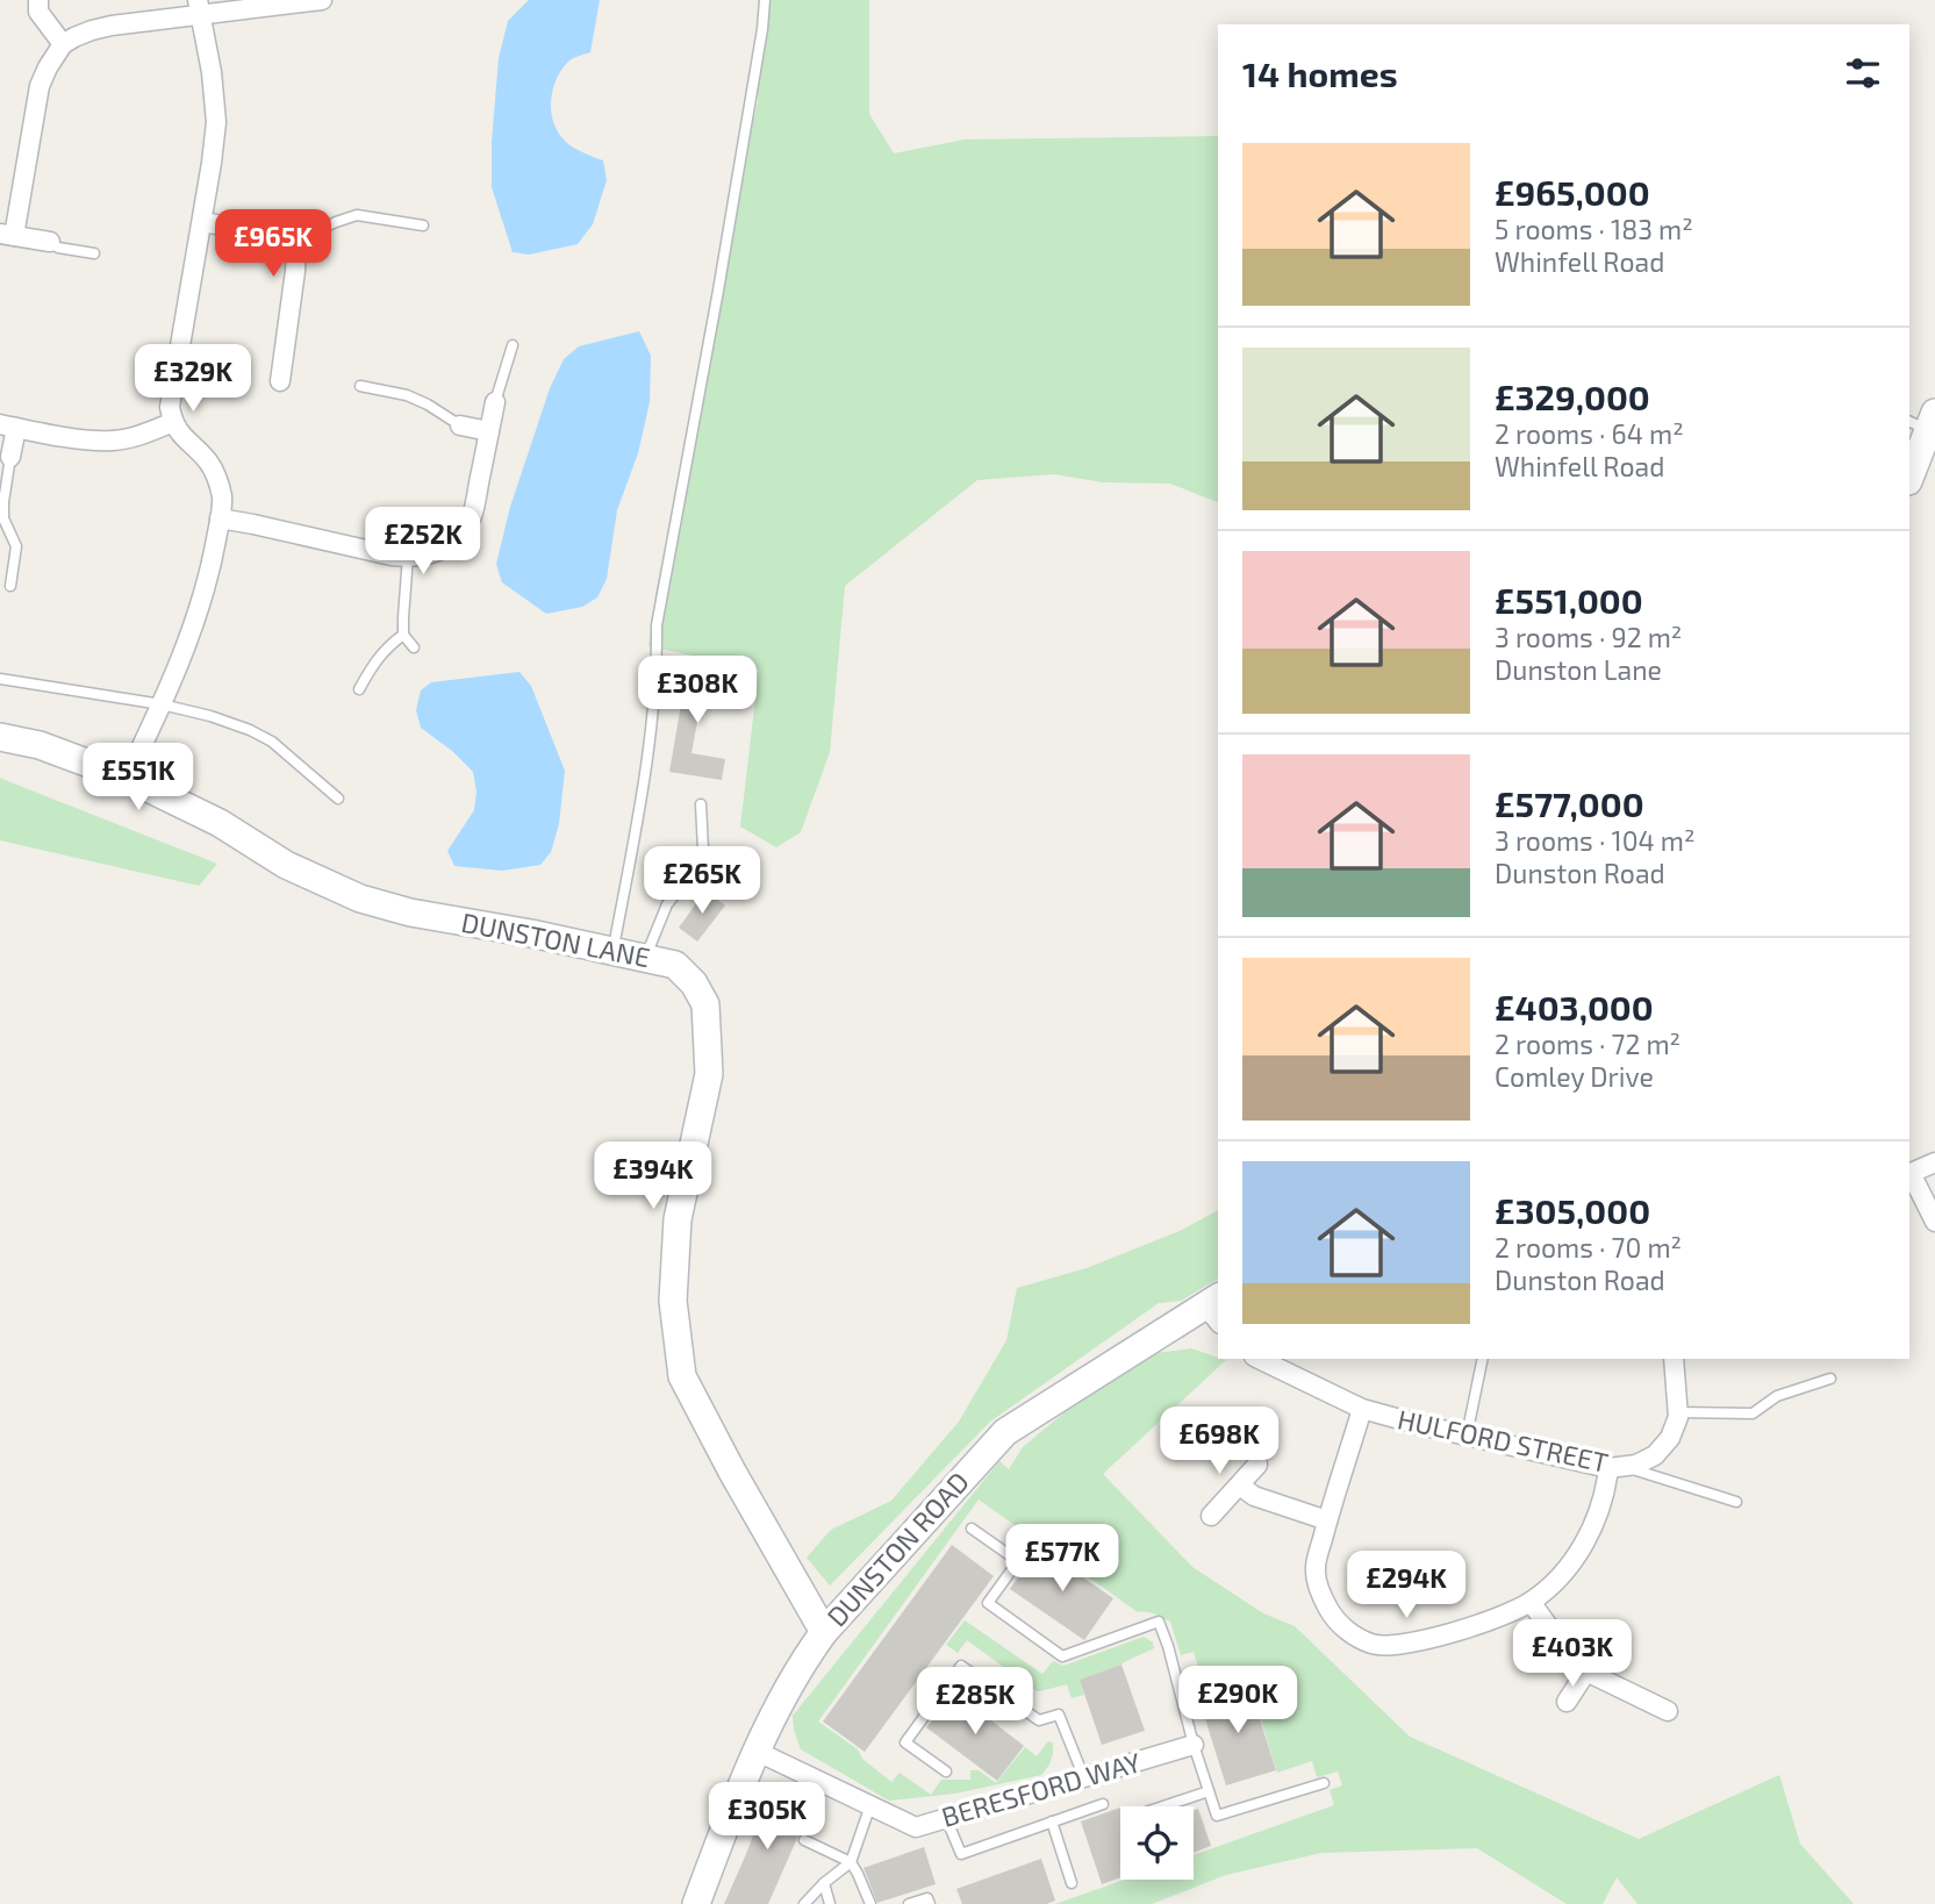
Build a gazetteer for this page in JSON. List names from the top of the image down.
{
  "streets": {
    "street": [
      "DUNSTON LANE",
      "HULFORD STREET",
      "DUNSTON ROAD",
      "BERESFORD WAY"
    ]
  },
  "crossings": [
    ["DUNSTON LANE", "DUNSTON ROAD"],
    ["DUNSTON ROAD", "BERESFORD WAY"]
  ],
  "page": {
    "heading": "14 homes",
    "list": [
      {
        "name": "£965,000",
        "note": "5 rooms · 183 m² · Whinfell Road"
      },
      {
        "name": "£329,000",
        "note": "2 rooms · 64 m² · Whinfell Road"
      },
      {
        "name": "£551,000",
        "note": "3 rooms · 92 m² · Dunston Lane"
      },
      {
        "name": "£577,000",
        "note": "3 rooms · 104 m² · Dunston Road"
      },
      {
        "name": "£403,000",
        "note": "2 rooms · 72 m² · Comley Drive"
      },
      {
        "name": "£305,000",
        "note": "2 rooms · 70 m² · Dunston Road"
      }
    ],
    "price": [
      "£965K",
      "£329K",
      "£252K",
      "£308K",
      "£551K",
      "£265K",
      "£394K",
      "£698K",
      "£577K",
      "£294K",
      "£403K",
      "£290K",
      "£285K",
      "£305K"
    ]
  }
}
